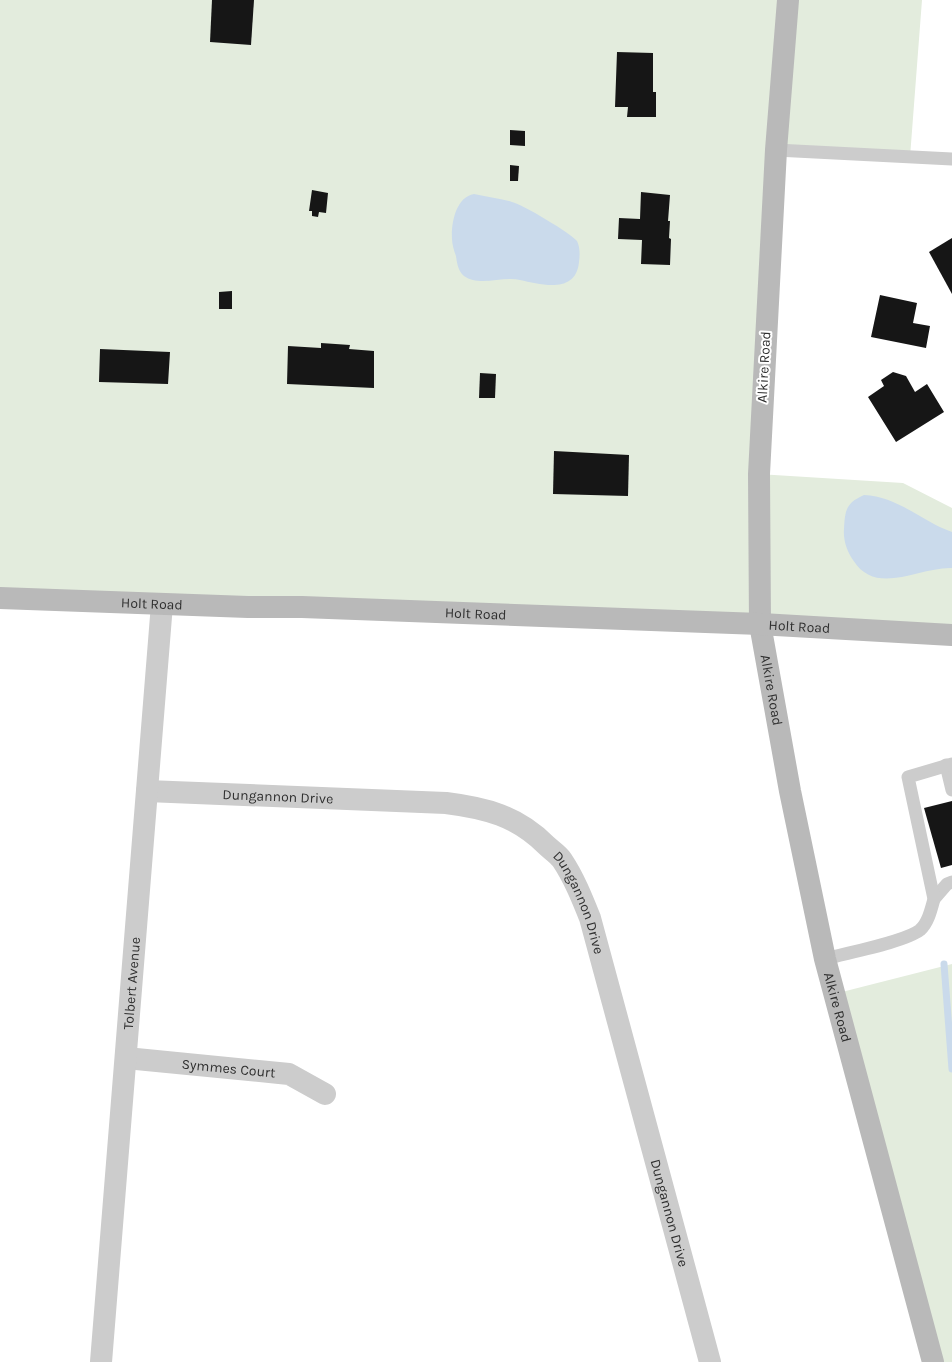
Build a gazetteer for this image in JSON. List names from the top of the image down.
{
  "streets": {
    "main road": ["Alkire Road", "Holt Road"],
    "street": ["Dungannon Drive", "Tolbert Avenue", "Symmes Court"]
  },
  "crossings": [
    ["Alkire Road", "Holt Road"],
    ["Holt Road", "Tolbert Avenue"],
    ["Dungannon Drive", "Tolbert Avenue"],
    ["Tolbert Avenue", "Symmes Court"]
  ]
}
